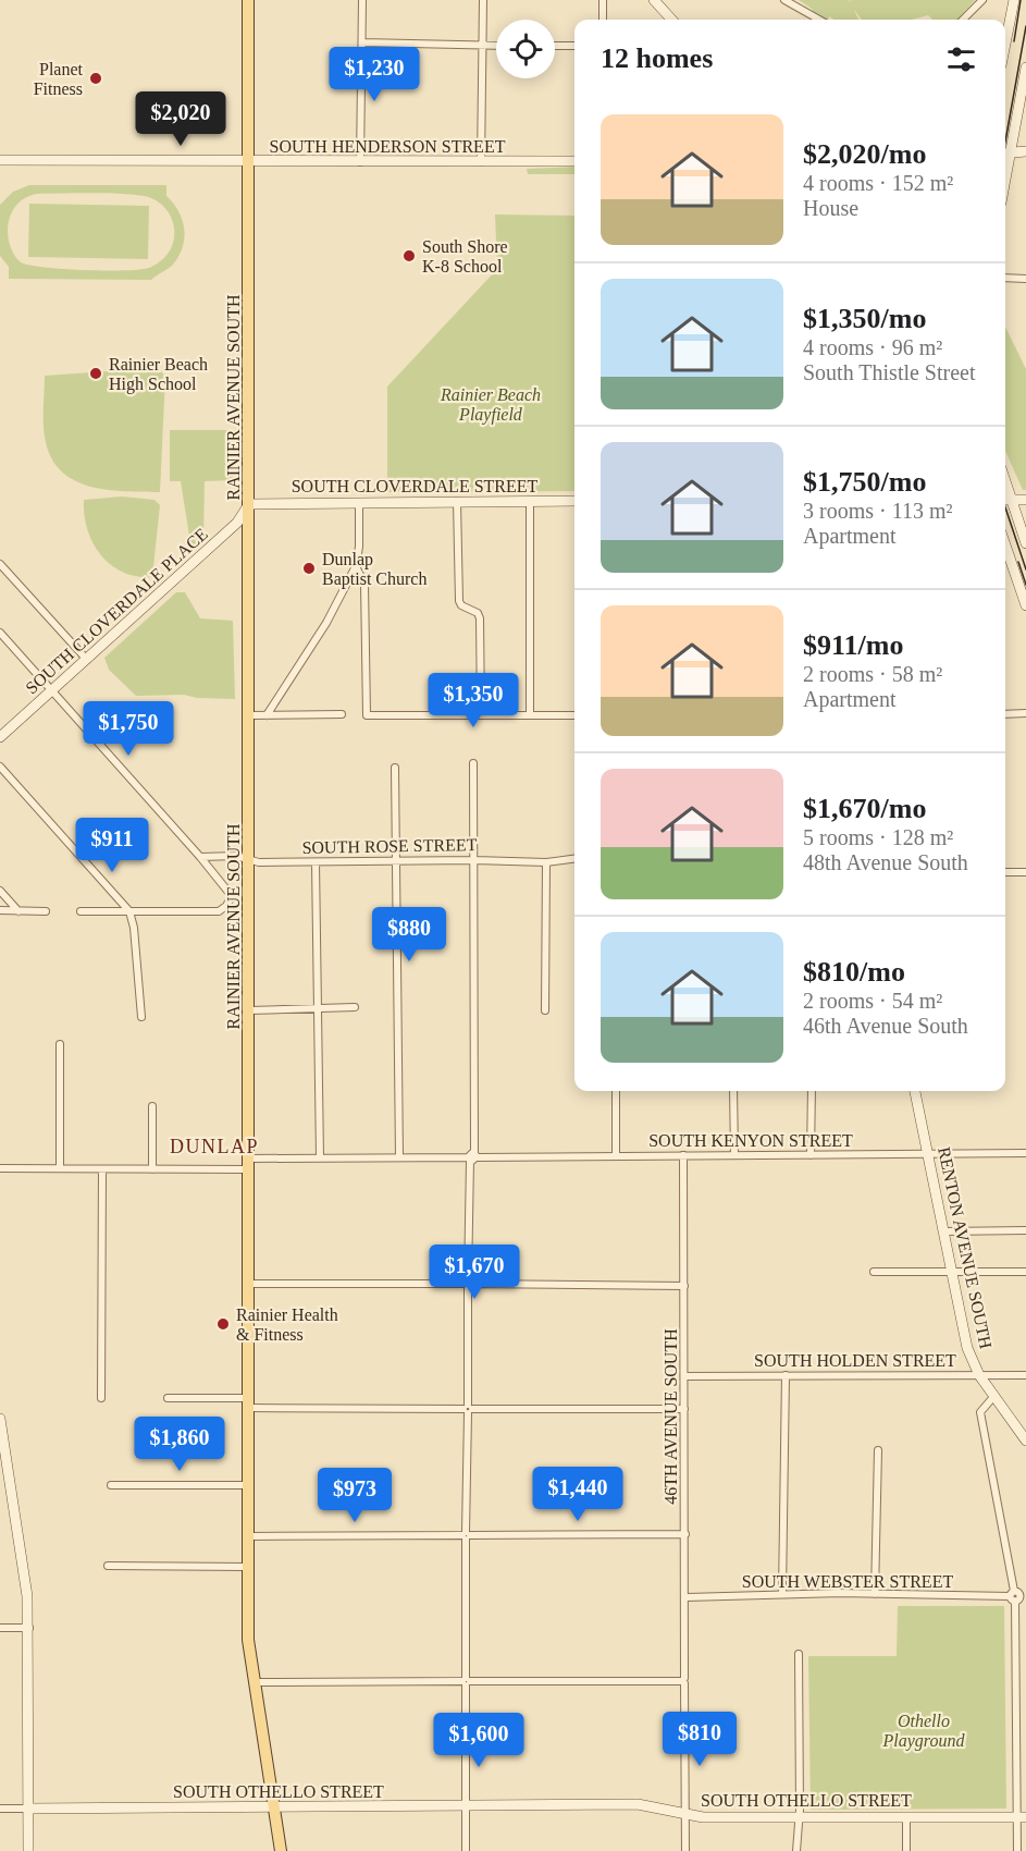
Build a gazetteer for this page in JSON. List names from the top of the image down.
{
  "streets": {
    "main road": ["RAINIER AVENUE SOUTH"],
    "street": [
      "SOUTH HENDERSON STREET",
      "SOUTH CLOVERDALE STREET",
      "SOUTH CLOVERDALE PLACE",
      "SOUTH ROSE STREET",
      "SOUTH KENYON STREET",
      "RENTON AVENUE SOUTH",
      "SOUTH HOLDEN STREET",
      "46TH AVENUE SOUTH",
      "SOUTH WEBSTER STREET",
      "SOUTH OTHELLO STREET"
    ]
  },
  "crossings": [
    ["SOUTH HENDERSON STREET", "RAINIER AVENUE SOUTH"],
    ["RAINIER AVENUE SOUTH", "SOUTH CLOVERDALE STREET"],
    ["RAINIER AVENUE SOUTH", "SOUTH CLOVERDALE PLACE"],
    ["RAINIER AVENUE SOUTH", "SOUTH ROSE STREET"],
    ["RAINIER AVENUE SOUTH", "SOUTH KENYON STREET"],
    ["RAINIER AVENUE SOUTH", "SOUTH OTHELLO STREET"],
    ["SOUTH CLOVERDALE STREET", "SOUTH CLOVERDALE PLACE"],
    ["SOUTH KENYON STREET", "RENTON AVENUE SOUTH"],
    ["SOUTH KENYON STREET", "46TH AVENUE SOUTH"],
    ["RENTON AVENUE SOUTH", "SOUTH HOLDEN STREET"],
    ["SOUTH HOLDEN STREET", "46TH AVENUE SOUTH"],
    ["46TH AVENUE SOUTH", "SOUTH WEBSTER STREET"],
    ["46TH AVENUE SOUTH", "SOUTH OTHELLO STREET"]
  ],
  "districts": ["DUNLAP"],
  "parks": ["Rainier Beach Playfield", "Othello Playground"],
  "places": [
    "Planet Fitness",
    "South Shore K-8 School",
    "Rainier Beach High School",
    "Dunlap Baptist Church",
    "Rainier Health & Fitness"
  ],
  "page": {
    "heading": "12 homes",
    "price": [
      "$1,230",
      "$2,020",
      "$1,350",
      "$1,750",
      "$911",
      "$880",
      "$1,670",
      "$1,860",
      "$1,440",
      "$973",
      "$810",
      "$1,600"
    ],
    "list": [
      {
        "name": "$2,020/mo",
        "note": "4 rooms · 152 m² · House"
      },
      {
        "name": "$1,350/mo",
        "note": "4 rooms · 96 m² · South Thistle Street"
      },
      {
        "name": "$1,750/mo",
        "note": "3 rooms · 113 m² · Apartment"
      },
      {
        "name": "$911/mo",
        "note": "2 rooms · 58 m² · Apartment"
      },
      {
        "name": "$1,670/mo",
        "note": "5 rooms · 128 m² · 48th Avenue South"
      },
      {
        "name": "$810/mo",
        "note": "2 rooms · 54 m² · 46th Avenue South"
      }
    ]
  }
}
